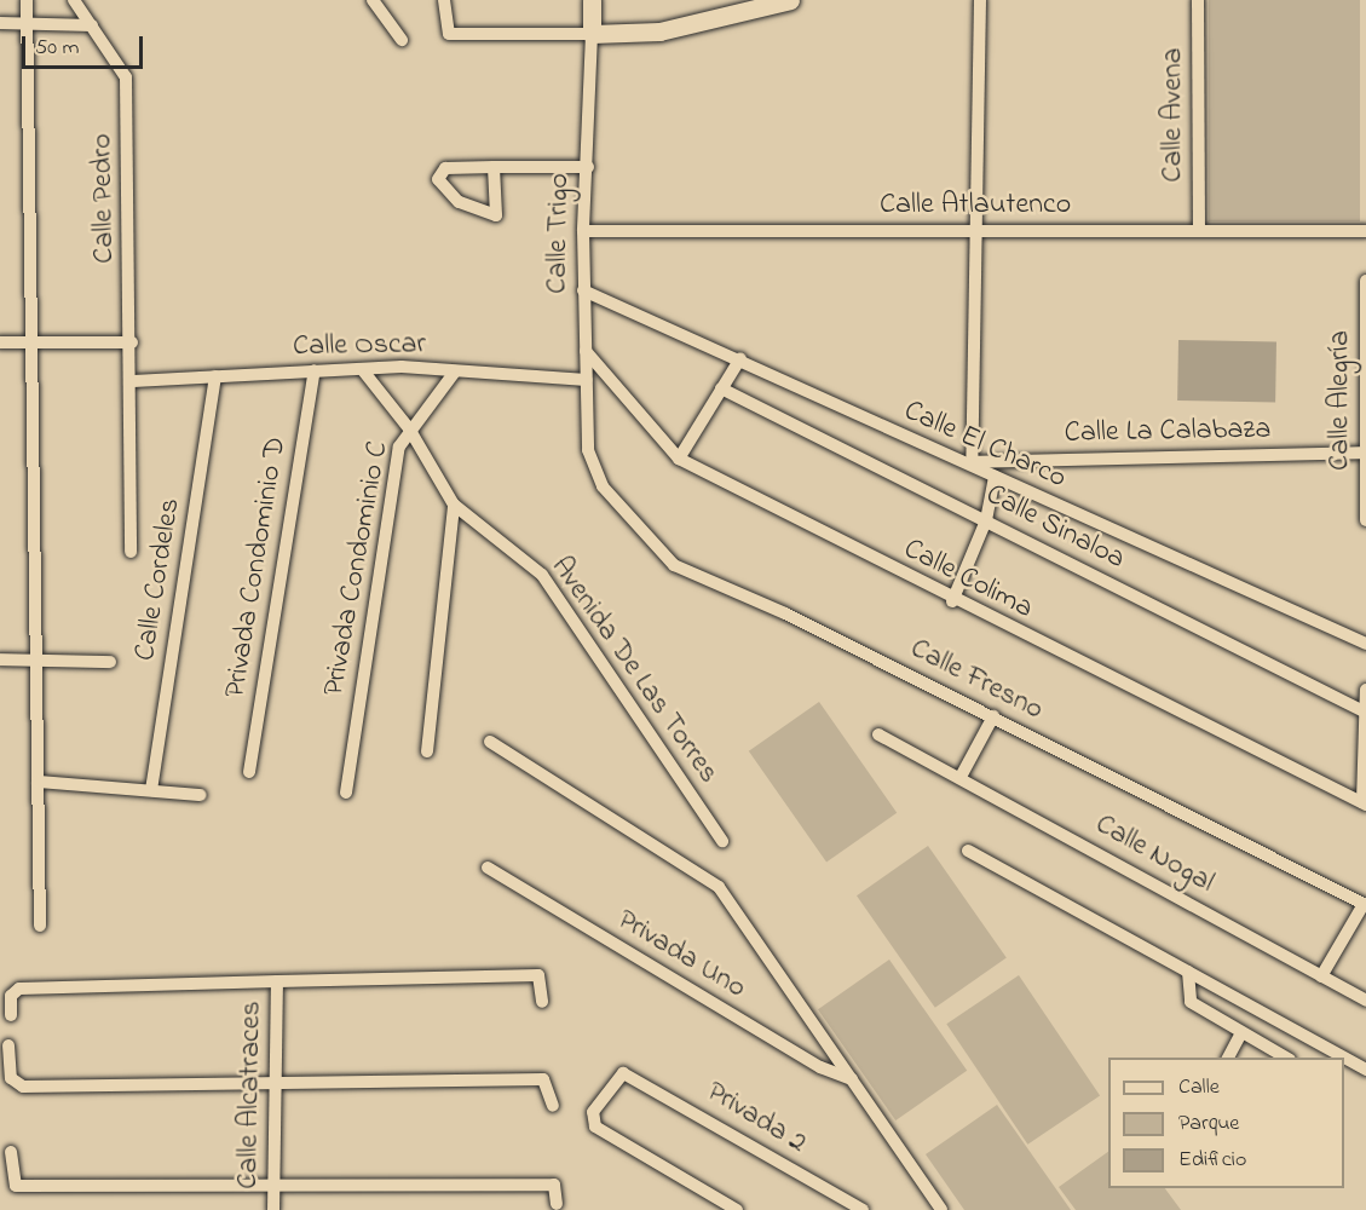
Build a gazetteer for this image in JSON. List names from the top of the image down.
{
  "streets": {
    "main road": ["Calle Trigo"],
    "street": [
      "Calle Avena",
      "Calle Pedro",
      "Calle Atlautenco",
      "Calle Oscar",
      "Calle Alegría",
      "Calle La Calabaza",
      "Calle El Charco",
      "Calle Sinaloa",
      "Privada Condominio D",
      "Privada Condominio C",
      "Calle Cordeles",
      "Calle Colima",
      "Avenida De Las Torres",
      "Calle Fresno",
      "Calle Nogal",
      "Privada Uno",
      "Calle Alcatraces",
      "Privada 2"
    ]
  },
  "crossings": [
    ["Calle Avena", "Calle Atlautenco"],
    ["Calle Pedro", "Calle Oscar"],
    ["Calle Atlautenco", "Calle Trigo"],
    ["Calle Trigo", "Calle Oscar"],
    ["Calle Trigo", "Calle El Charco"],
    ["Calle Trigo", "Calle Colima"],
    ["Calle Trigo", "Calle Fresno"],
    ["Calle Oscar", "Privada Condominio D"],
    ["Calle Oscar", "Privada Condominio C"],
    ["Calle Oscar", "Calle Cordeles"],
    ["Calle Oscar", "Avenida De Las Torres"],
    ["Calle Alegría", "Calle La Calabaza"],
    ["Calle La Calabaza", "Calle El Charco"],
    ["Privada Condominio C", "Avenida De Las Torres"]
  ],
  "legend": ["Calle", "Parque", "Edificio"],
  "scale_bar": "50 m"
}
